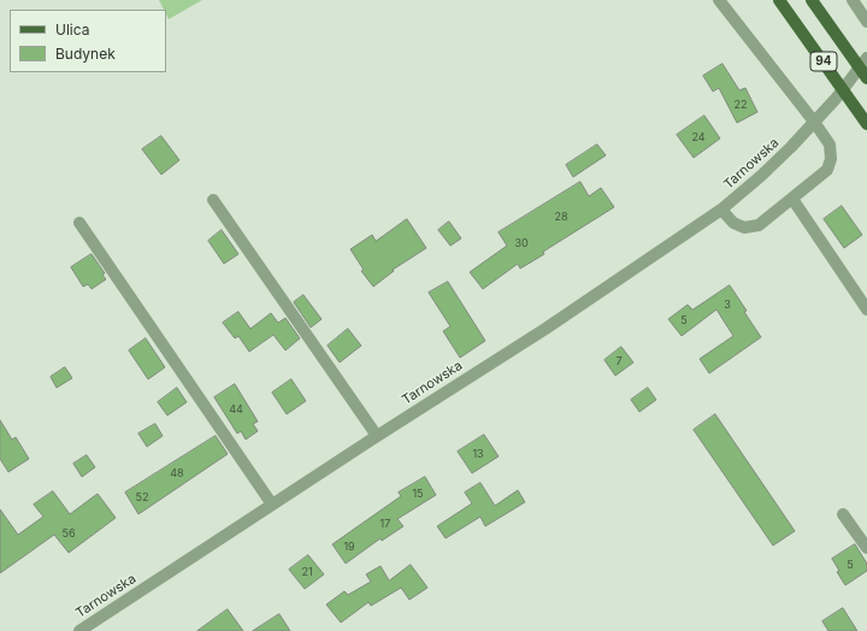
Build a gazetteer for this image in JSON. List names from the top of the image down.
{
  "streets": {
    "main road": ["94"],
    "street": ["Tarnowska"]
  },
  "house_numbers": [
    "22",
    "24",
    "28",
    "30",
    "3",
    "5",
    "7",
    "44",
    "13",
    "48",
    "15",
    "52",
    "17",
    "56",
    "19",
    "5",
    "21"
  ],
  "legend": ["Ulica", "Budynek"]
}
